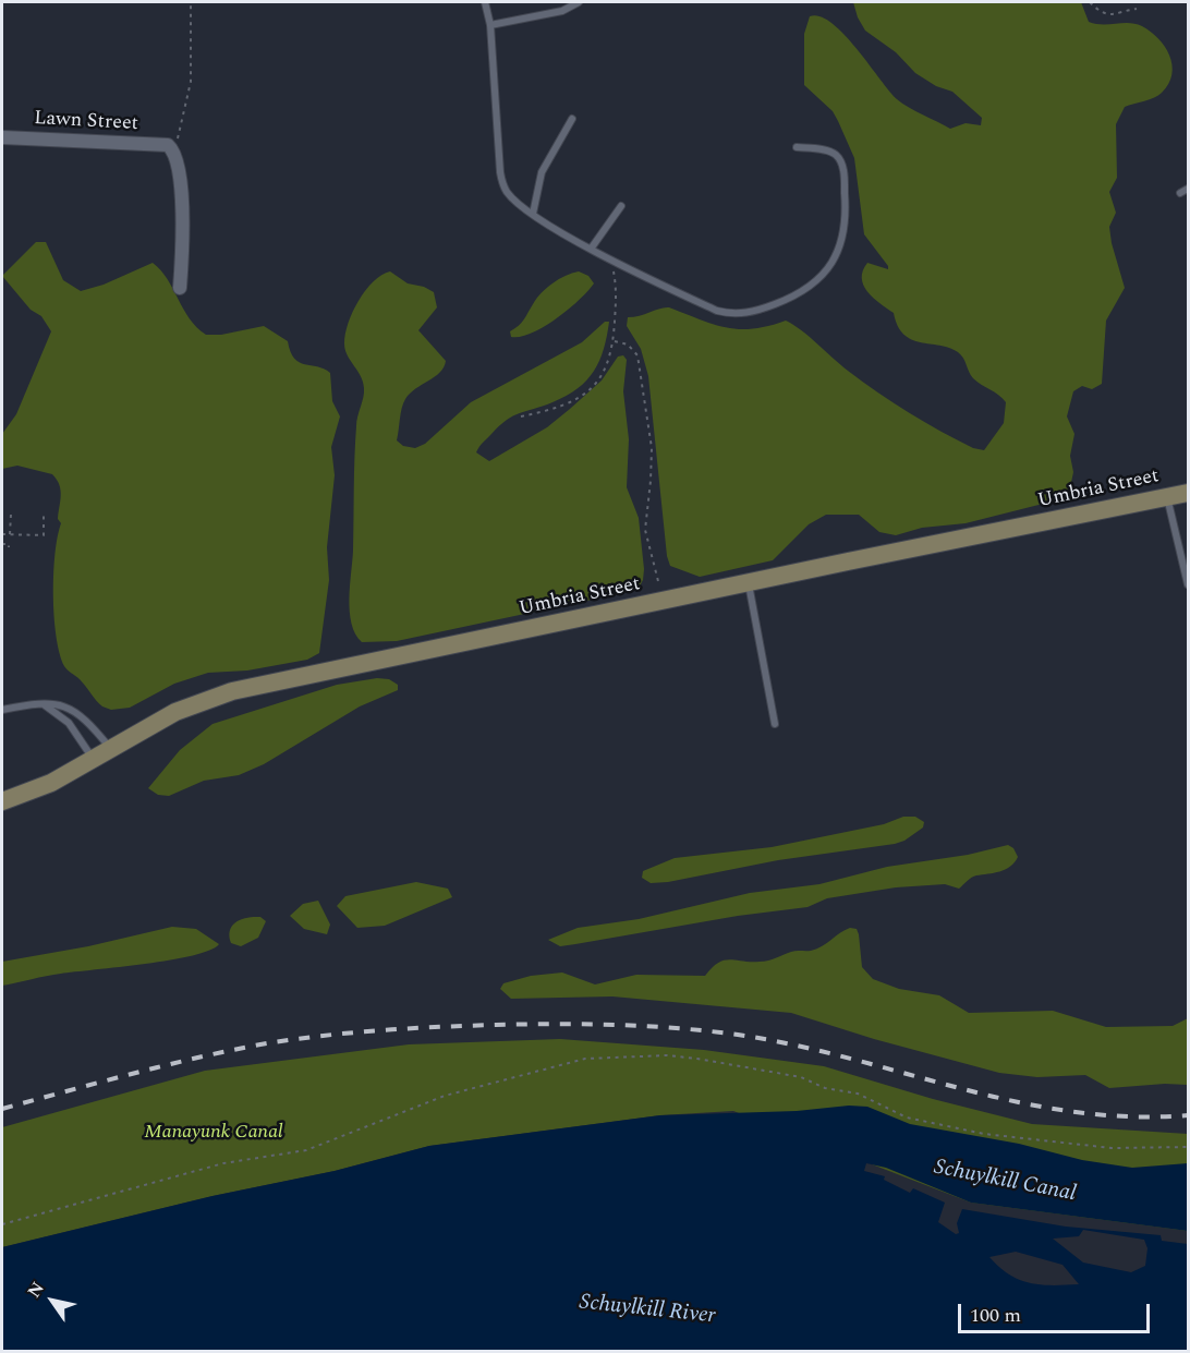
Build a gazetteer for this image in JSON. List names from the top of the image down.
{
  "streets": {
    "main road": ["Umbria Street"],
    "street": ["Lawn Street"]
  },
  "water": ["Schuylkill Canal", "Schuylkill River"],
  "parks": ["Manayunk Canal"],
  "scale_bar": "100 m",
  "north": "top left"
}
